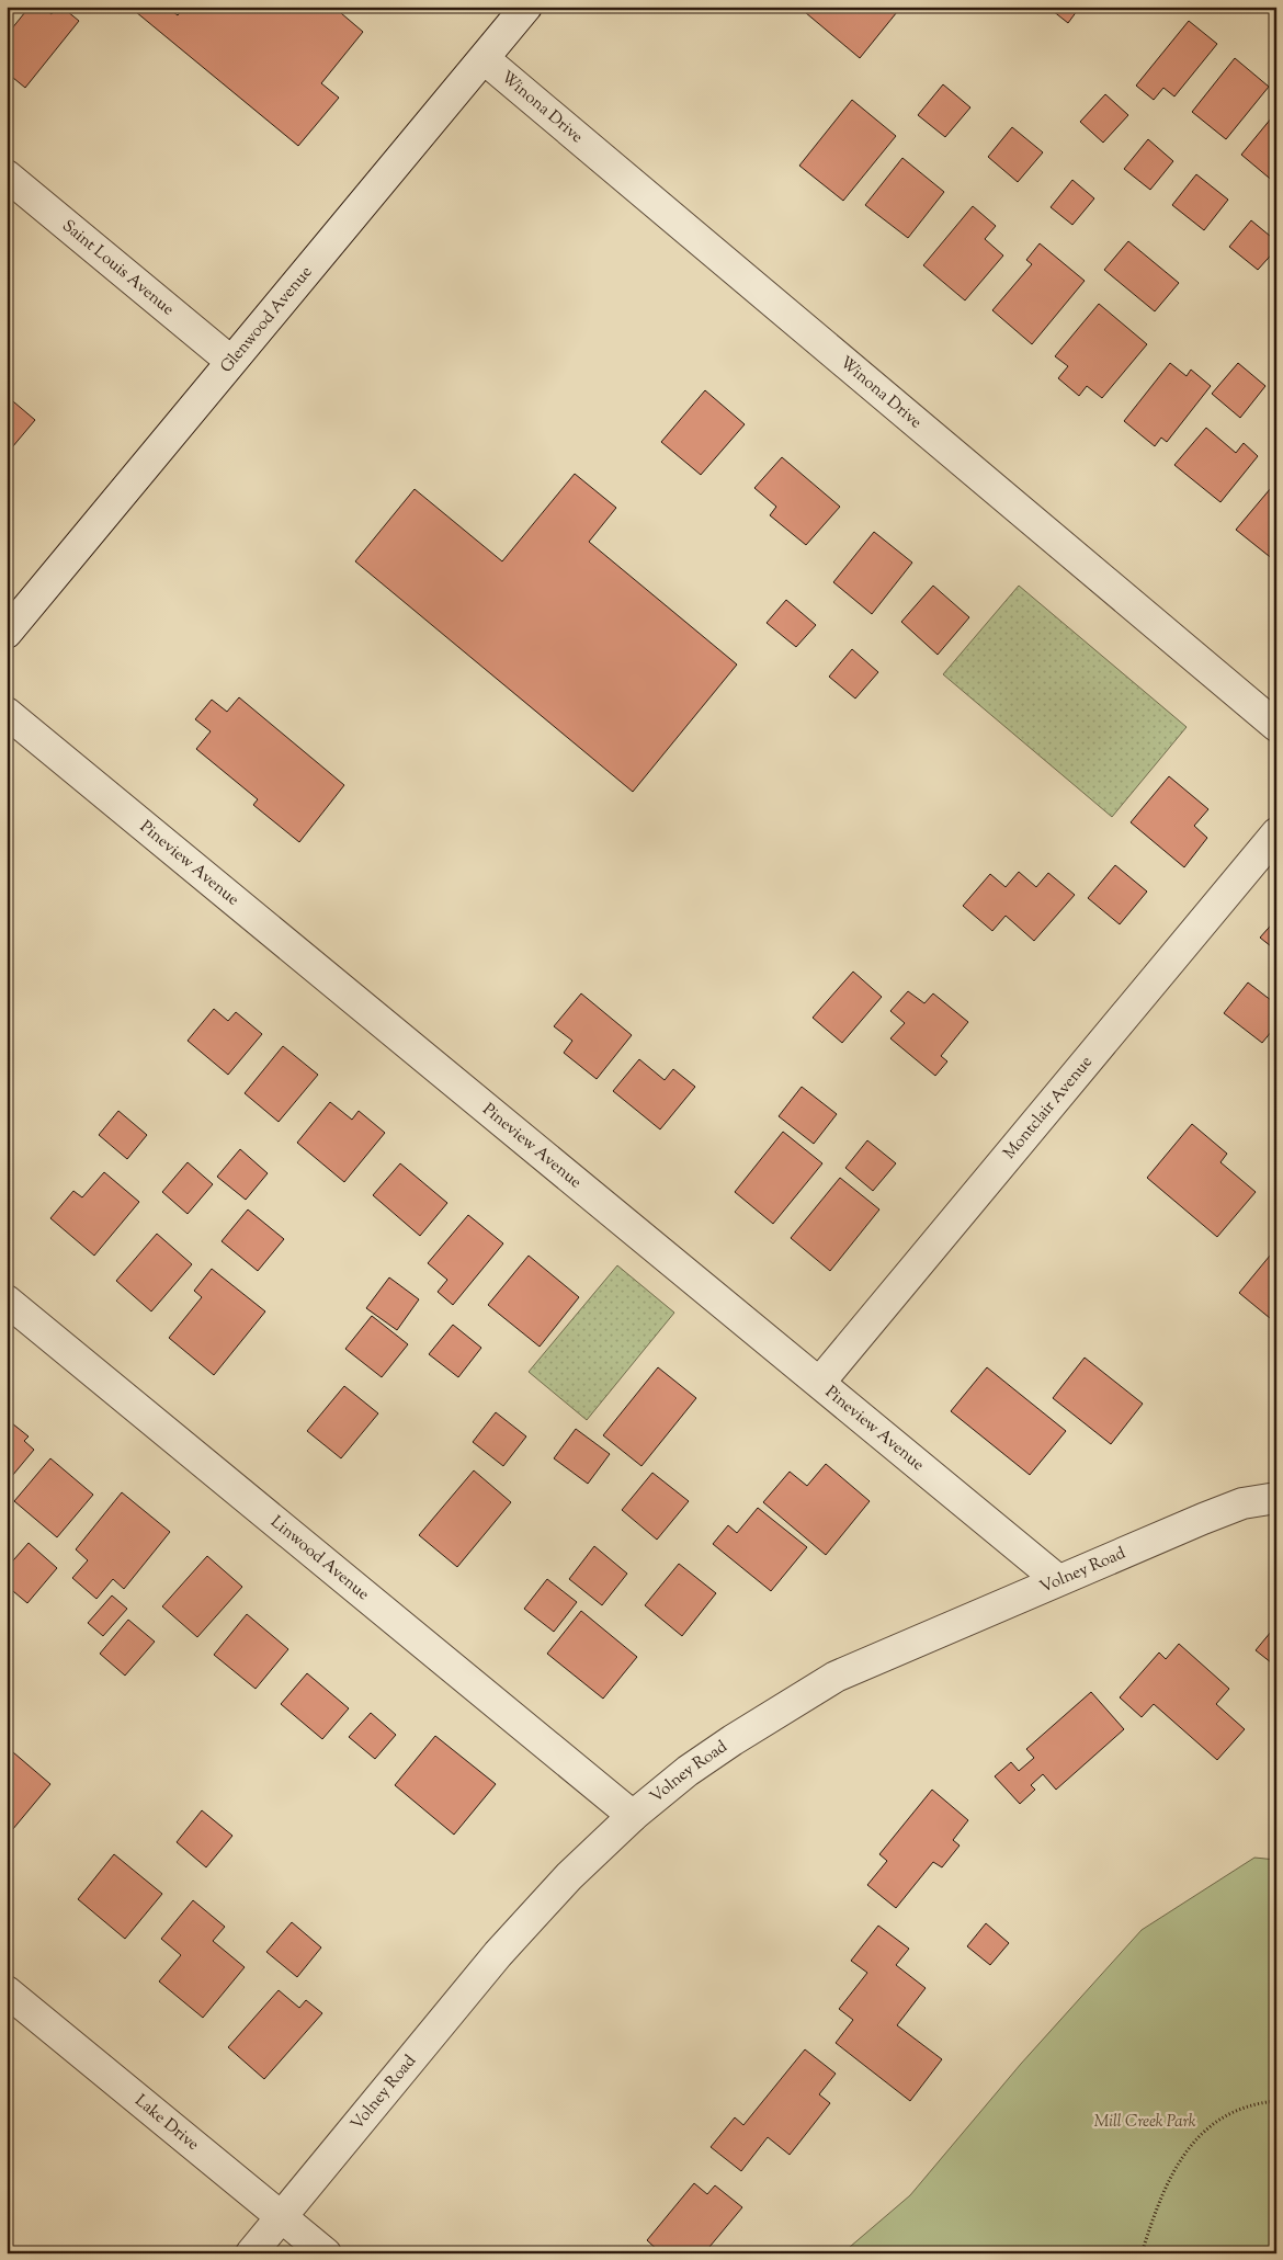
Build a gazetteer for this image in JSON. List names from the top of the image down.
{
  "streets": {
    "street": [
      "Winona Drive",
      "Saint Louis Avenue",
      "Glenwood Avenue",
      "Pineview Avenue",
      "Montclair Avenue",
      "Linwood Avenue",
      "Volney Road",
      "Lake Drive"
    ]
  },
  "crossings": [
    ["Winona Drive", "Glenwood Avenue"],
    ["Saint Louis Avenue", "Glenwood Avenue"],
    ["Pineview Avenue", "Montclair Avenue"],
    ["Pineview Avenue", "Volney Road"],
    ["Linwood Avenue", "Volney Road"],
    ["Volney Road", "Lake Drive"]
  ],
  "parks": ["Mill Creek Park"]
}
